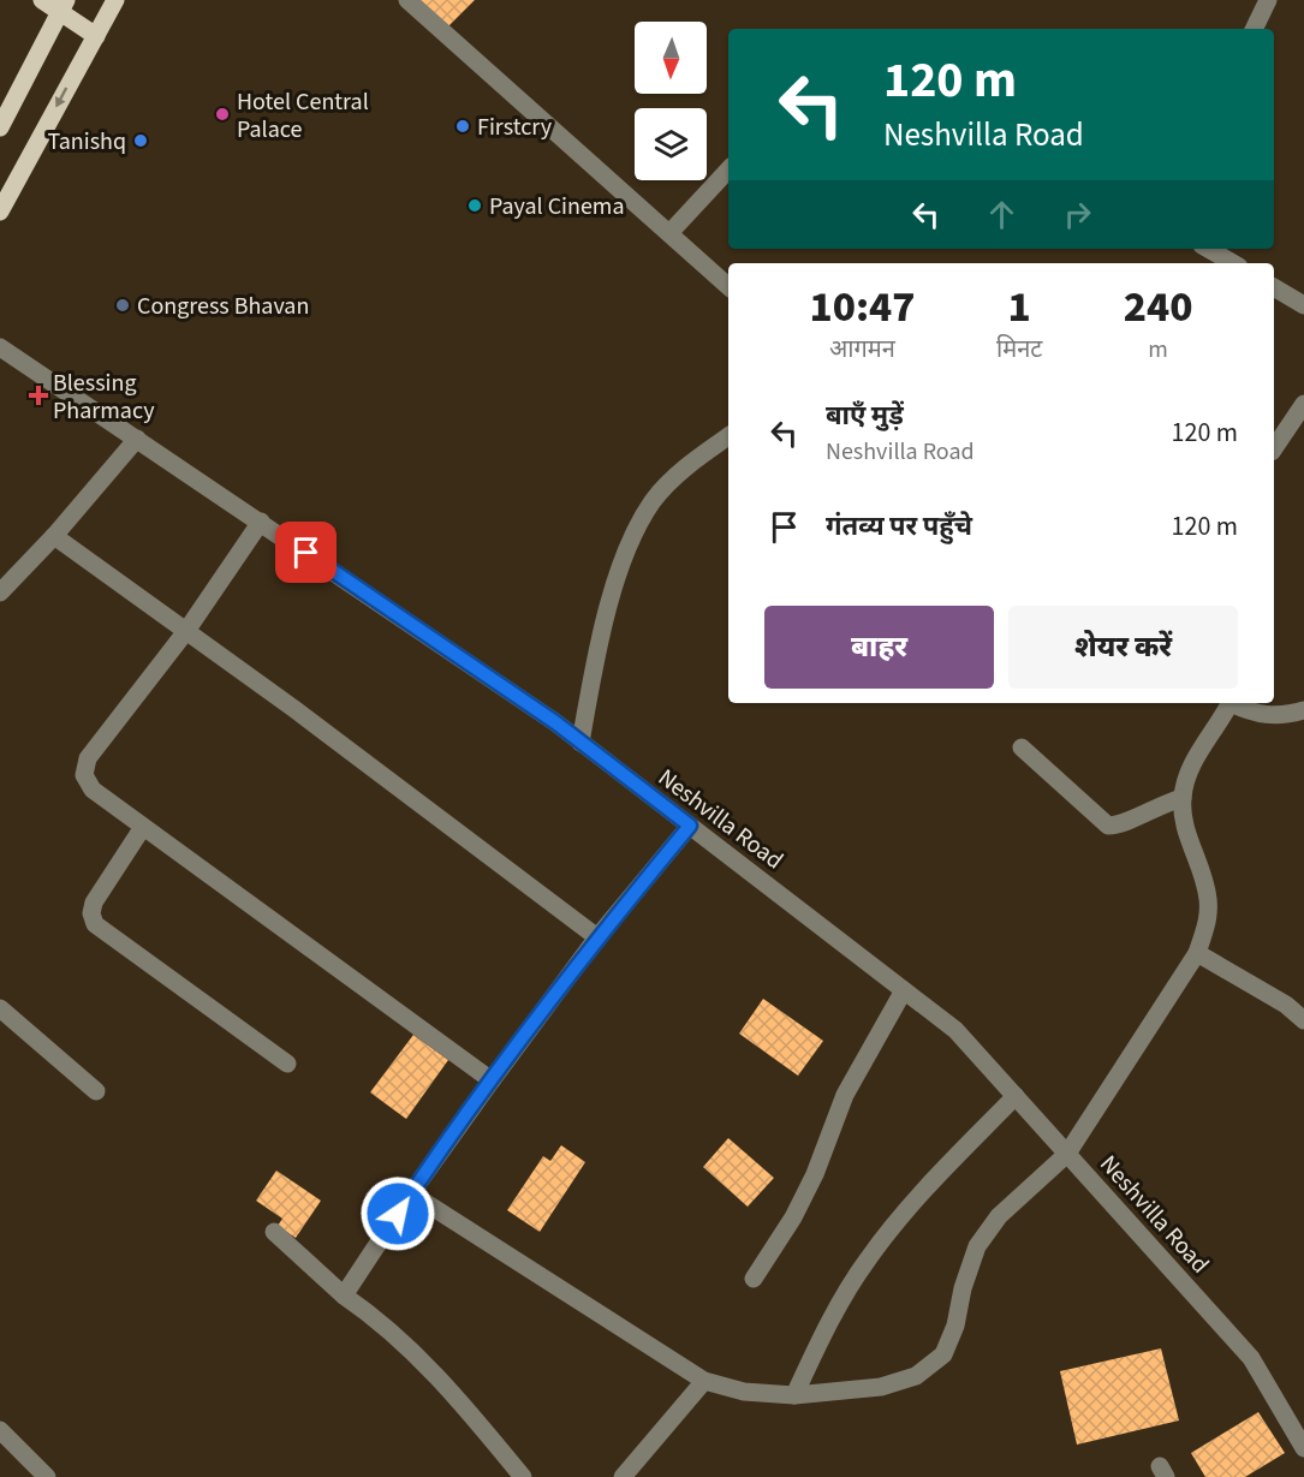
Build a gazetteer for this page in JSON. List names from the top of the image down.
{
  "streets": {
    "street": ["Neshvilla Road"]
  },
  "places": {
    "other": [
      "Hotel Central Palace",
      "Firstcry",
      "Tanishq",
      "Payal Cinema",
      "Congress Bhavan"
    ],
    "health": ["Blessing Pharmacy"]
  },
  "north": "bottom",
  "page": {
    "turn": ["120 m", "Neshvilla Road"],
    "eta": [
      "10:47",
      "आगमन",
      "1",
      "मिनट",
      "240",
      "m"
    ],
    "list": [
      {
        "name": "बाएँ मुड़ें",
        "note": "Neshvilla Road",
        "value": "120 m"
      },
      {
        "name": "गंतव्य पर पहुँचे",
        "value": "120 m"
      }
    ],
    "buttons": ["बाहर", "शेयर करें"]
  }
}
